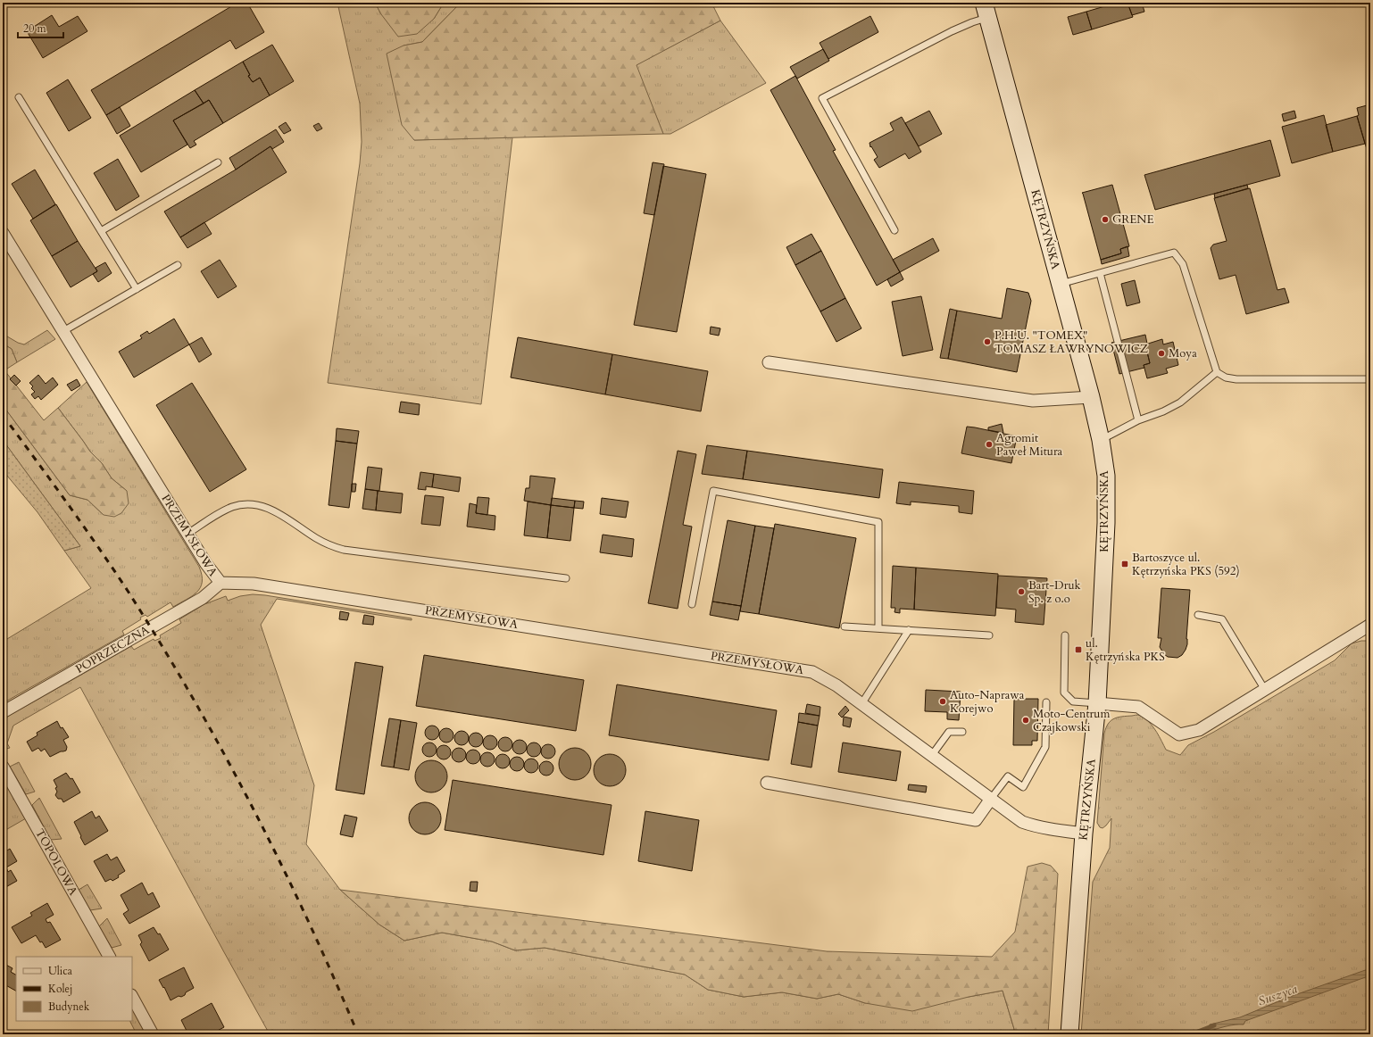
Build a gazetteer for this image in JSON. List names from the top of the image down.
{
  "streets": {
    "main road": ["KĘTRZYŃSKA"],
    "street": ["PRZEMYSŁOWA", "POPRZECZNA", "TOPOLOWA"]
  },
  "crossings": [
    ["KĘTRZYŃSKA", "PRZEMYSŁOWA"],
    ["PRZEMYSŁOWA", "POPRZECZNA"]
  ],
  "water": ["Suszyca"],
  "places": {
    "other": [
      "GRENE",
      "P.H.U. \"TOMEX\" TOMASZ ŁAWRYNOWICZ",
      "Moya",
      "Agromit Paweł Mitura",
      "Bart-Druk Sp. z o.o",
      "Auto-Naprawa Korejwo",
      "Moto-Centrum Czajkowski"
    ],
    "transit": ["Bartoszyce ul. Kętrzyńska PKS (592)", "ul. Kętrzyńska PKS"]
  },
  "legend": ["Ulica", "Kolej", "Budynek"],
  "scale_bar": "20 m"
}
